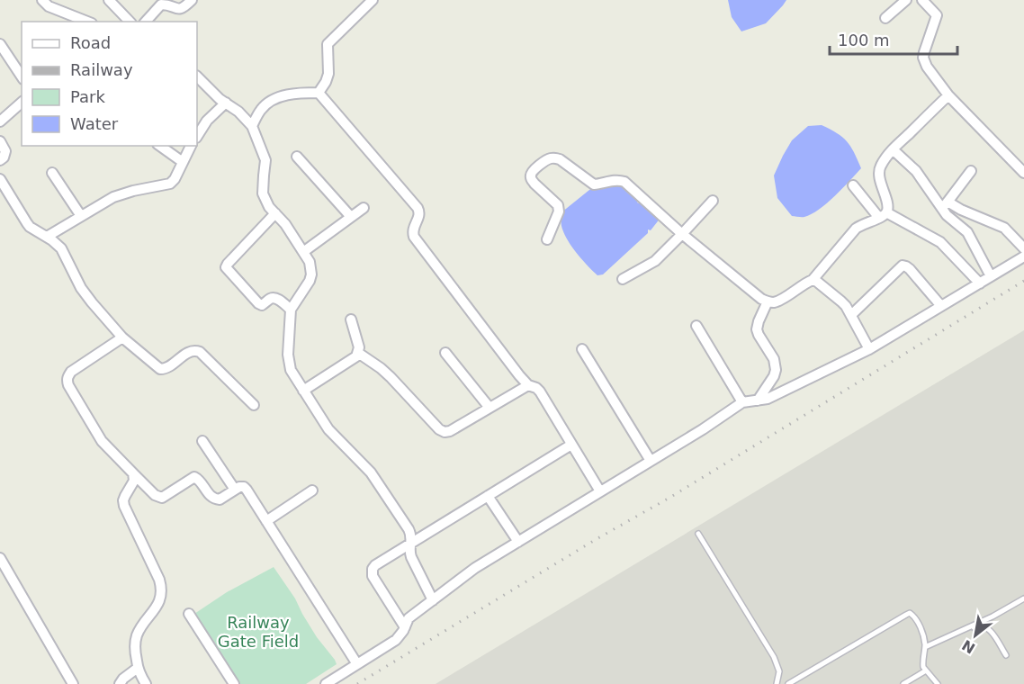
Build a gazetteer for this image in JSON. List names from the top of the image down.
{
  "parks": ["Railway Gate Field"],
  "legend": [
    "Road",
    "Railway",
    "Park",
    "Water"
  ],
  "scale_bar": "100 m",
  "north": "bottom left"
}
